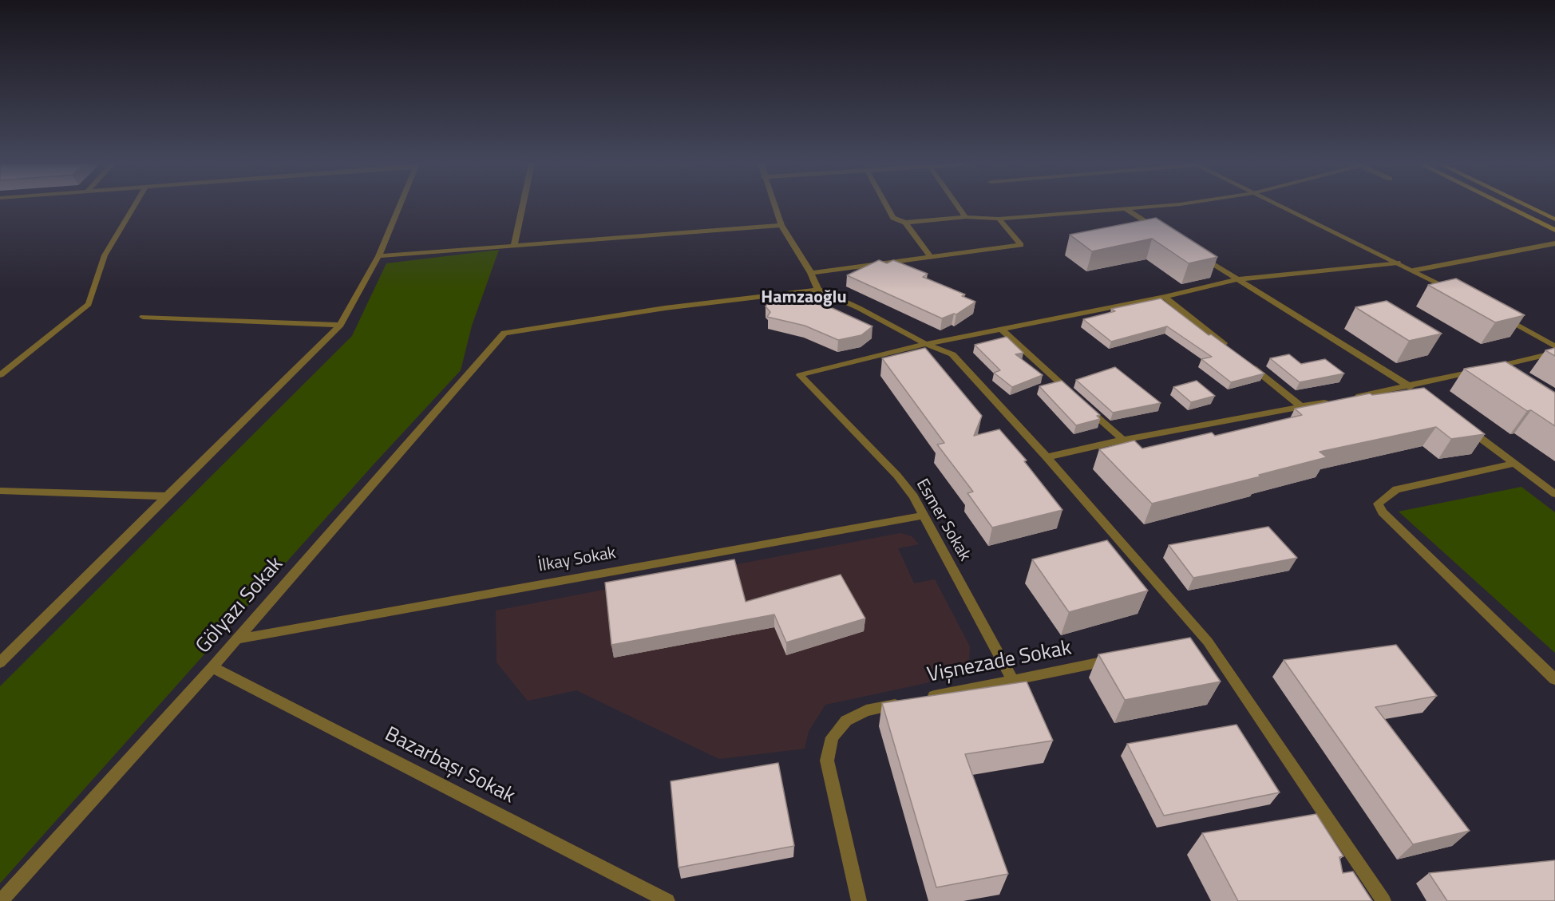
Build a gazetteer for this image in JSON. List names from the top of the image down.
{
  "streets": {
    "street": [
      "Esmer Sokak",
      "İlkay Sokak",
      "Gölyazı Sokak",
      "Vişnezade Sokak",
      "Bazarbaşı Sokak"
    ]
  },
  "crossings": [
    ["Esmer Sokak", "İlkay Sokak"],
    ["Esmer Sokak", "Vişnezade Sokak"],
    ["İlkay Sokak", "Gölyazı Sokak"],
    ["Gölyazı Sokak", "Bazarbaşı Sokak"]
  ],
  "districts": ["Hamzaoğlu"]
}
